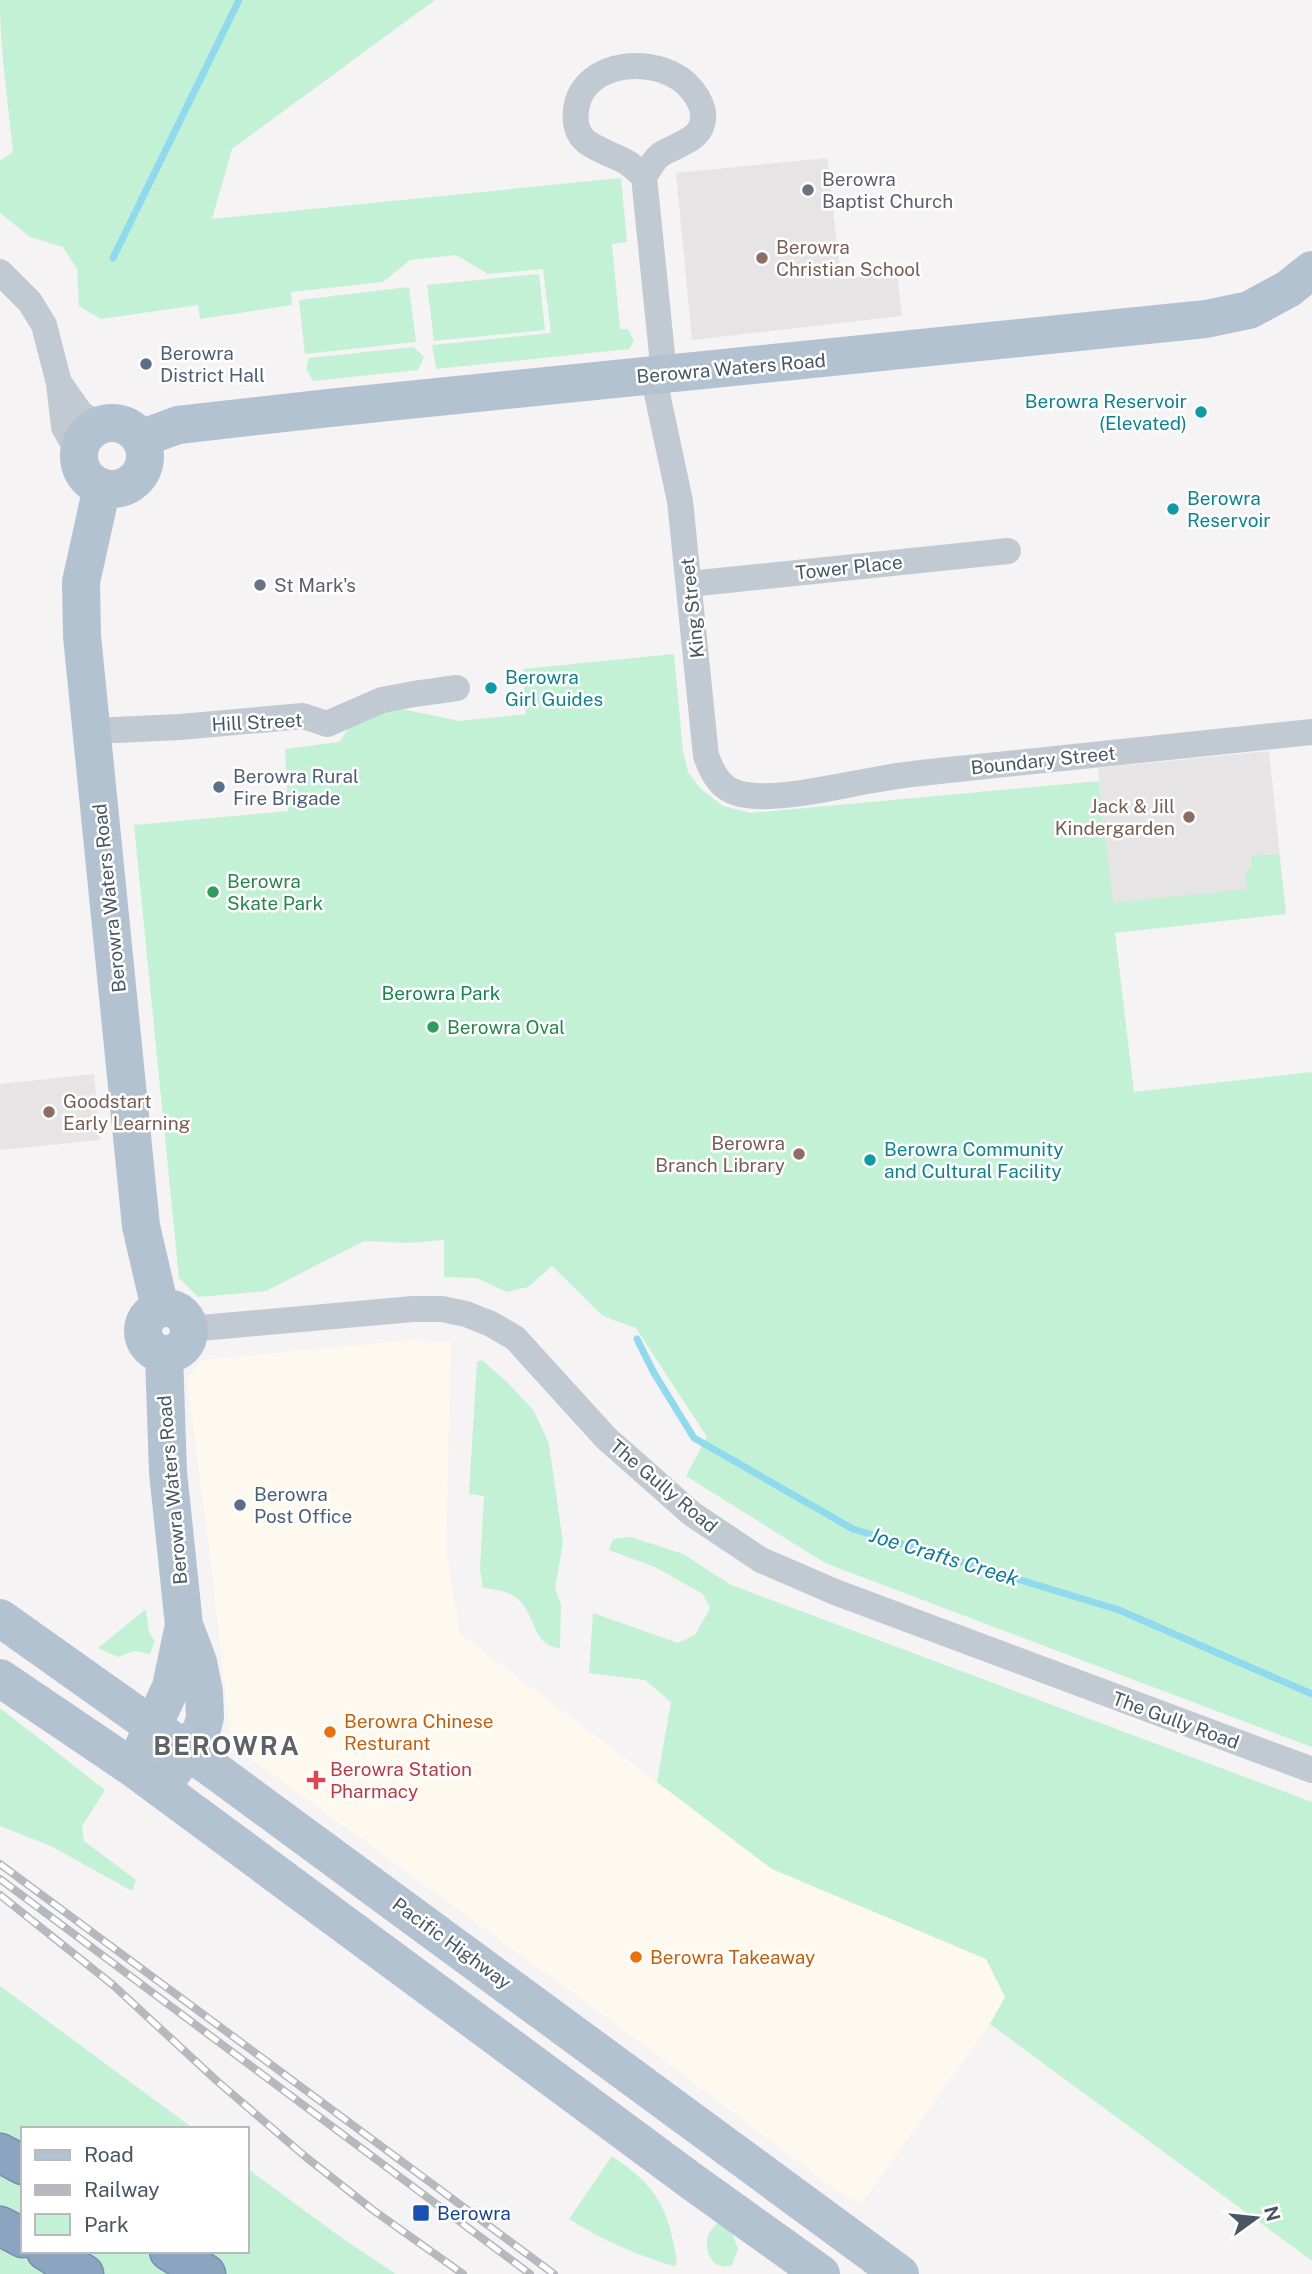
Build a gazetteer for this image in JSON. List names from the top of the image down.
{
  "streets": {
    "main road": ["Berowra Waters Road", "Pacific Highway"],
    "street": [
      "Tower Place",
      "King Street",
      "Hill Street",
      "Boundary Street",
      "The Gully Road"
    ]
  },
  "crossings": [
    ["Berowra Waters Road", "King Street"],
    ["Berowra Waters Road", "Hill Street"],
    ["Berowra Waters Road", "The Gully Road"],
    ["Berowra Waters Road", "Pacific Highway"],
    ["Tower Place", "King Street"],
    ["King Street", "Boundary Street"]
  ],
  "districts": ["BEROWRA"],
  "water": ["Joe Crafts Creek"],
  "parks": ["Berowra Park"],
  "places": {
    "other": [
      "Berowra Baptist Church",
      "Berowra Christian School",
      "Berowra District Hall",
      "Berowra Reservoir (Elevated)",
      "Berowra Reservoir",
      "St Mark's",
      "Berowra Girl Guides",
      "Berowra Rural Fire Brigade",
      "Jack & Jill Kindergarden",
      "Berowra Skate Park",
      "Berowra Oval",
      "Goodstart Early Learning",
      "Berowra Branch Library",
      "Berowra Community and Cultural Facility",
      "Berowra Post Office",
      "Berowra Chinese Resturant",
      "Berowra Takeaway"
    ],
    "health": ["Berowra Station Pharmacy"],
    "transit": ["Berowra"]
  },
  "legend": ["Road", "Railway", "Park"],
  "north": "right"
}
